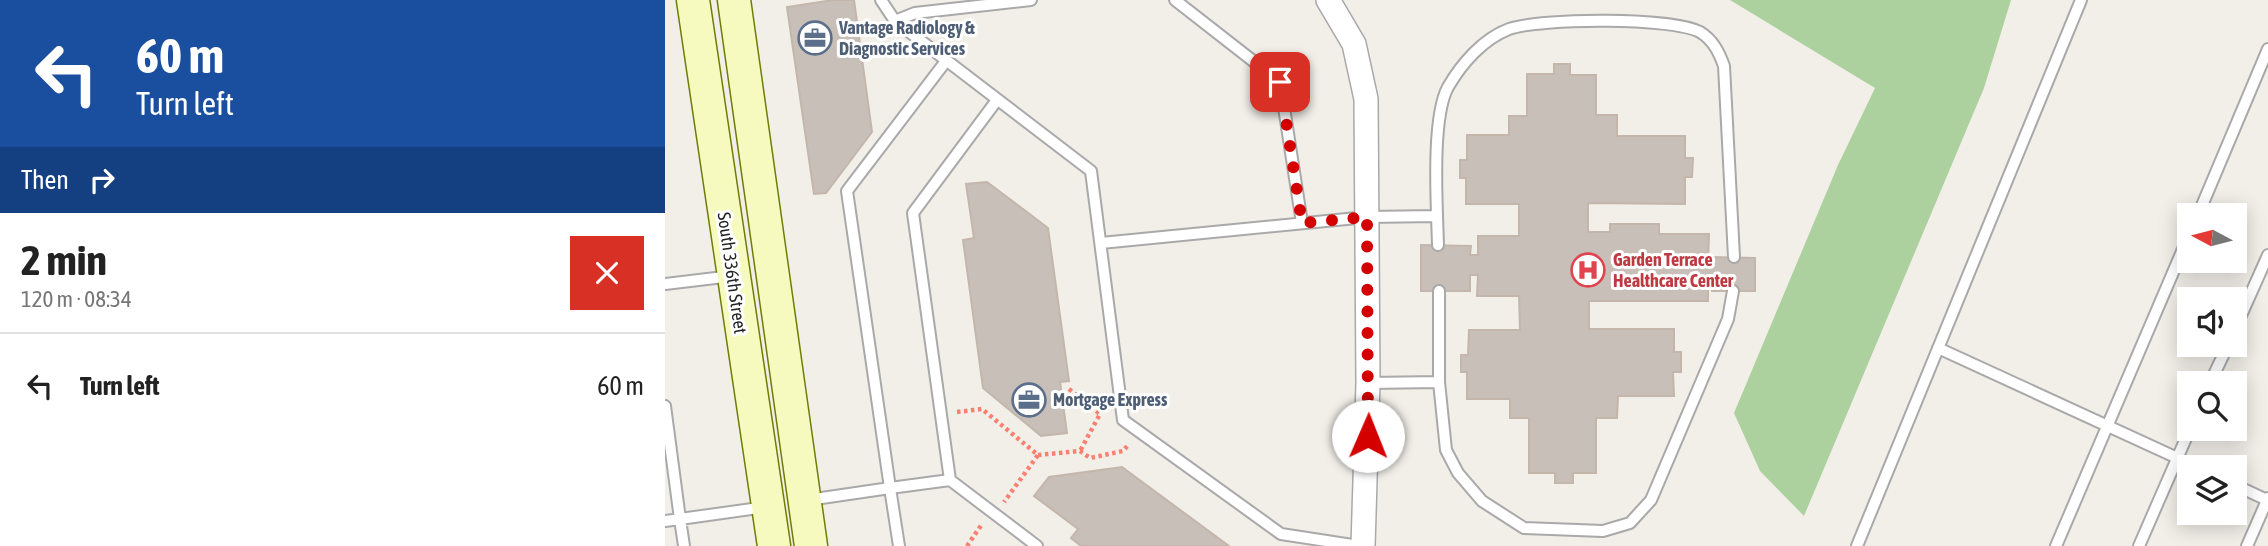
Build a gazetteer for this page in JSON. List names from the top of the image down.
{
  "streets": {
    "main road": ["South 336th Street"]
  },
  "places": {
    "office": ["Vantage Radiology & Diagnostic Services", "Mortgage Express"],
    "hospital": ["Garden Terrace Healthcare Center"]
  },
  "north": "left",
  "page": {
    "turn": ["60 m", "Turn left"],
    "then": "Then",
    "heading": ["2 min", "120 m · 08:34"],
    "list": [
      {
        "name": "Turn left",
        "value": "60 m"
      }
    ]
  }
}
